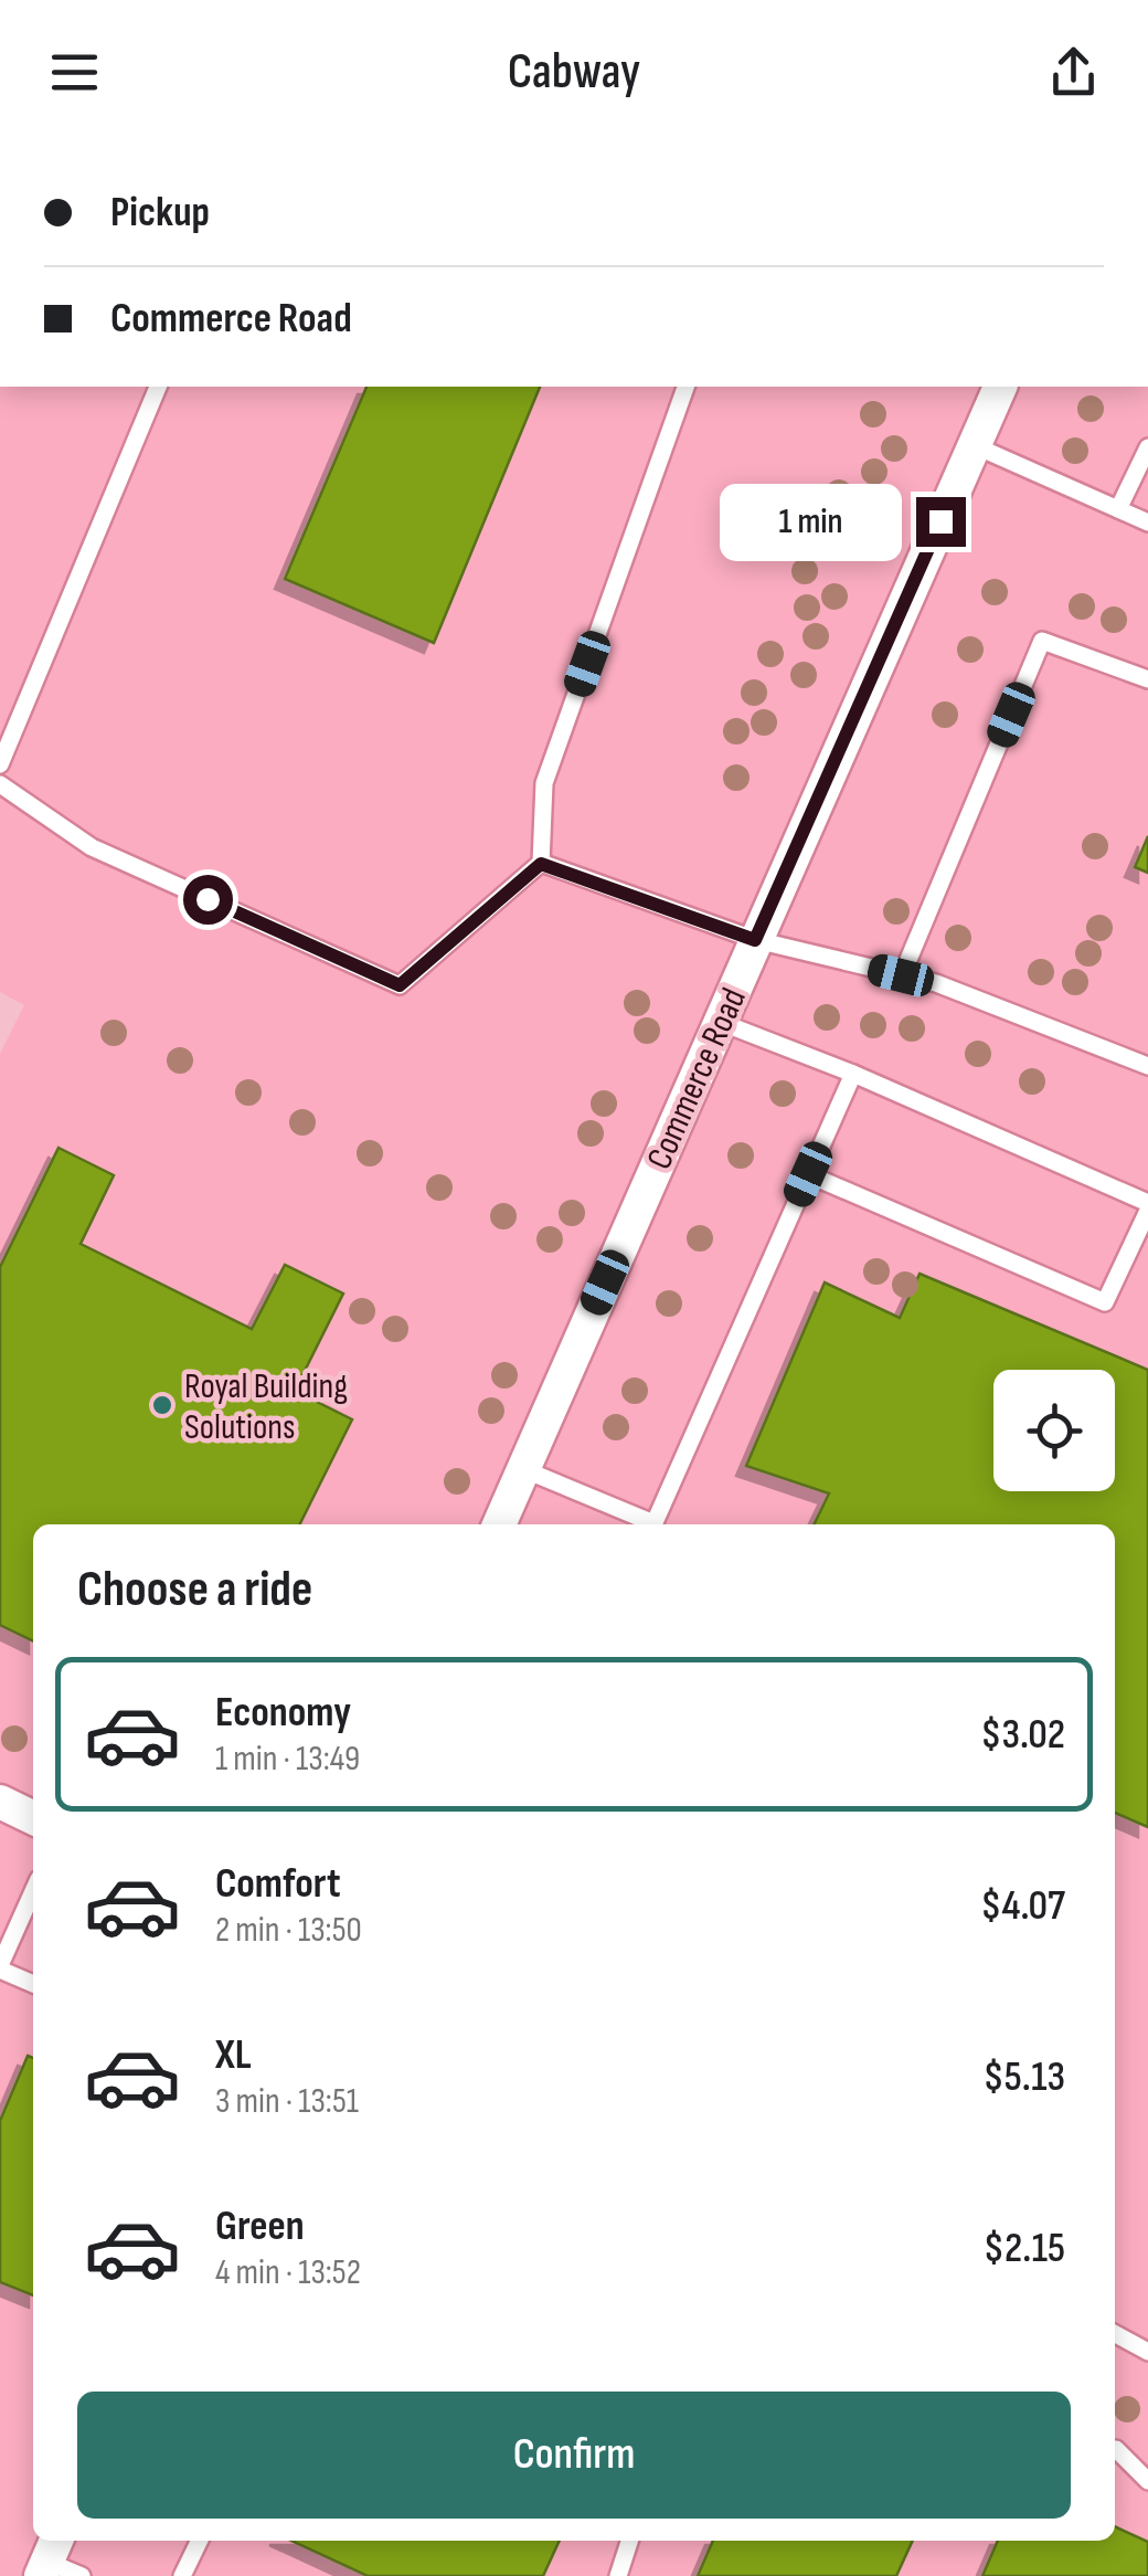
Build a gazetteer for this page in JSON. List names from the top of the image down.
{
  "streets": {
    "street": ["Commerce Road"]
  },
  "places": ["Royal Building Solutions"],
  "page": {
    "header": "Cabway",
    "banner": ["Pickup", "Commerce Road"],
    "bubble": "1 min",
    "heading": "Choose a ride",
    "list": [
      {
        "name": "Economy",
        "note": "1 min · 13:49",
        "value": "$3.02"
      },
      {
        "name": "Comfort",
        "note": "2 min · 13:50",
        "value": "$4.07"
      },
      {
        "name": "XL",
        "note": "3 min · 13:51",
        "value": "$5.13"
      },
      {
        "name": "Green",
        "note": "4 min · 13:52",
        "value": "$2.15"
      }
    ],
    "buttons": "Confirm"
  }
}
